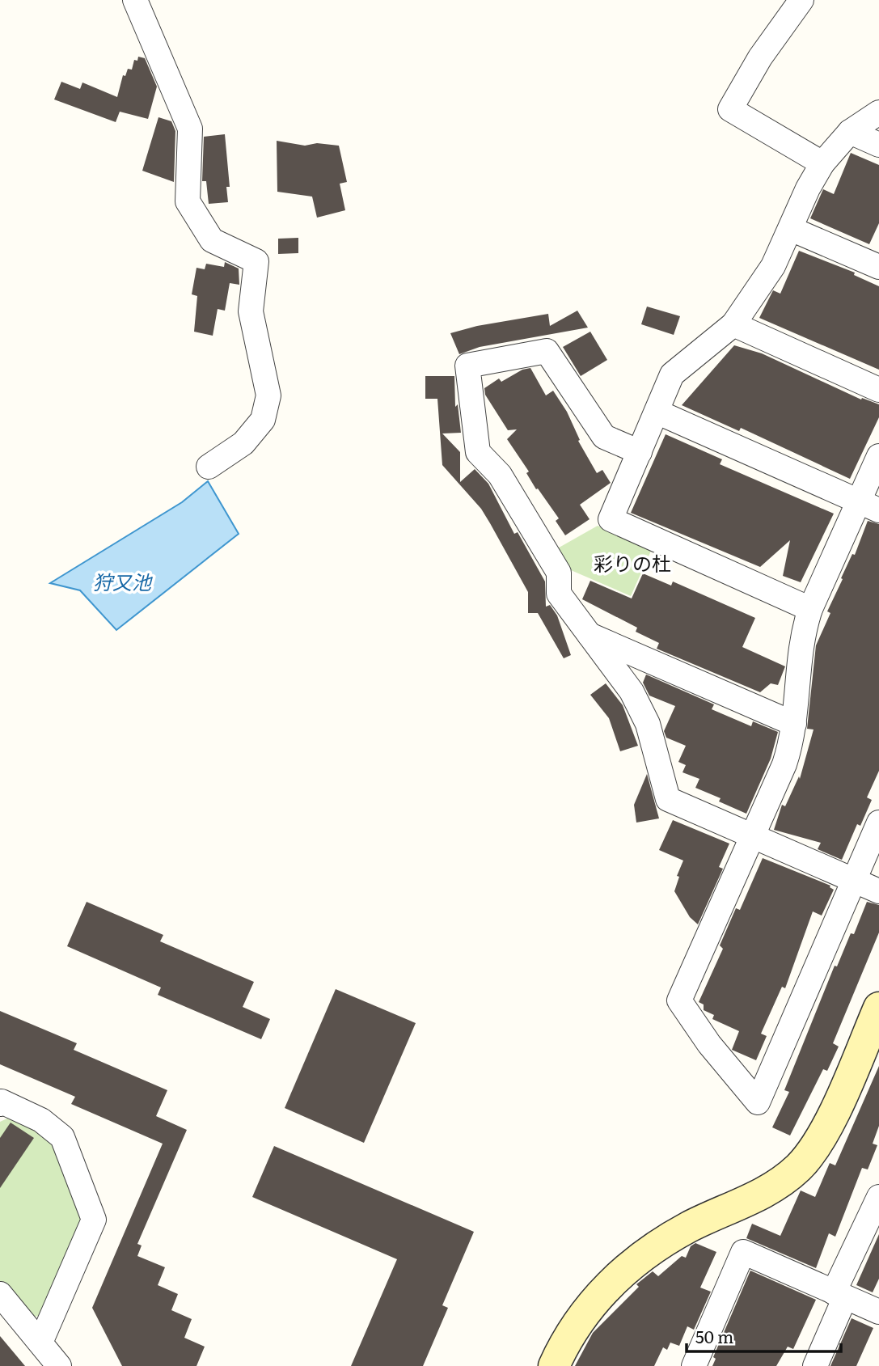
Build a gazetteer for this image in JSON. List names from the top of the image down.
{
  "districts": ["彩りの杜"],
  "water": ["狩又池"],
  "scale_bar": "50 m"
}
